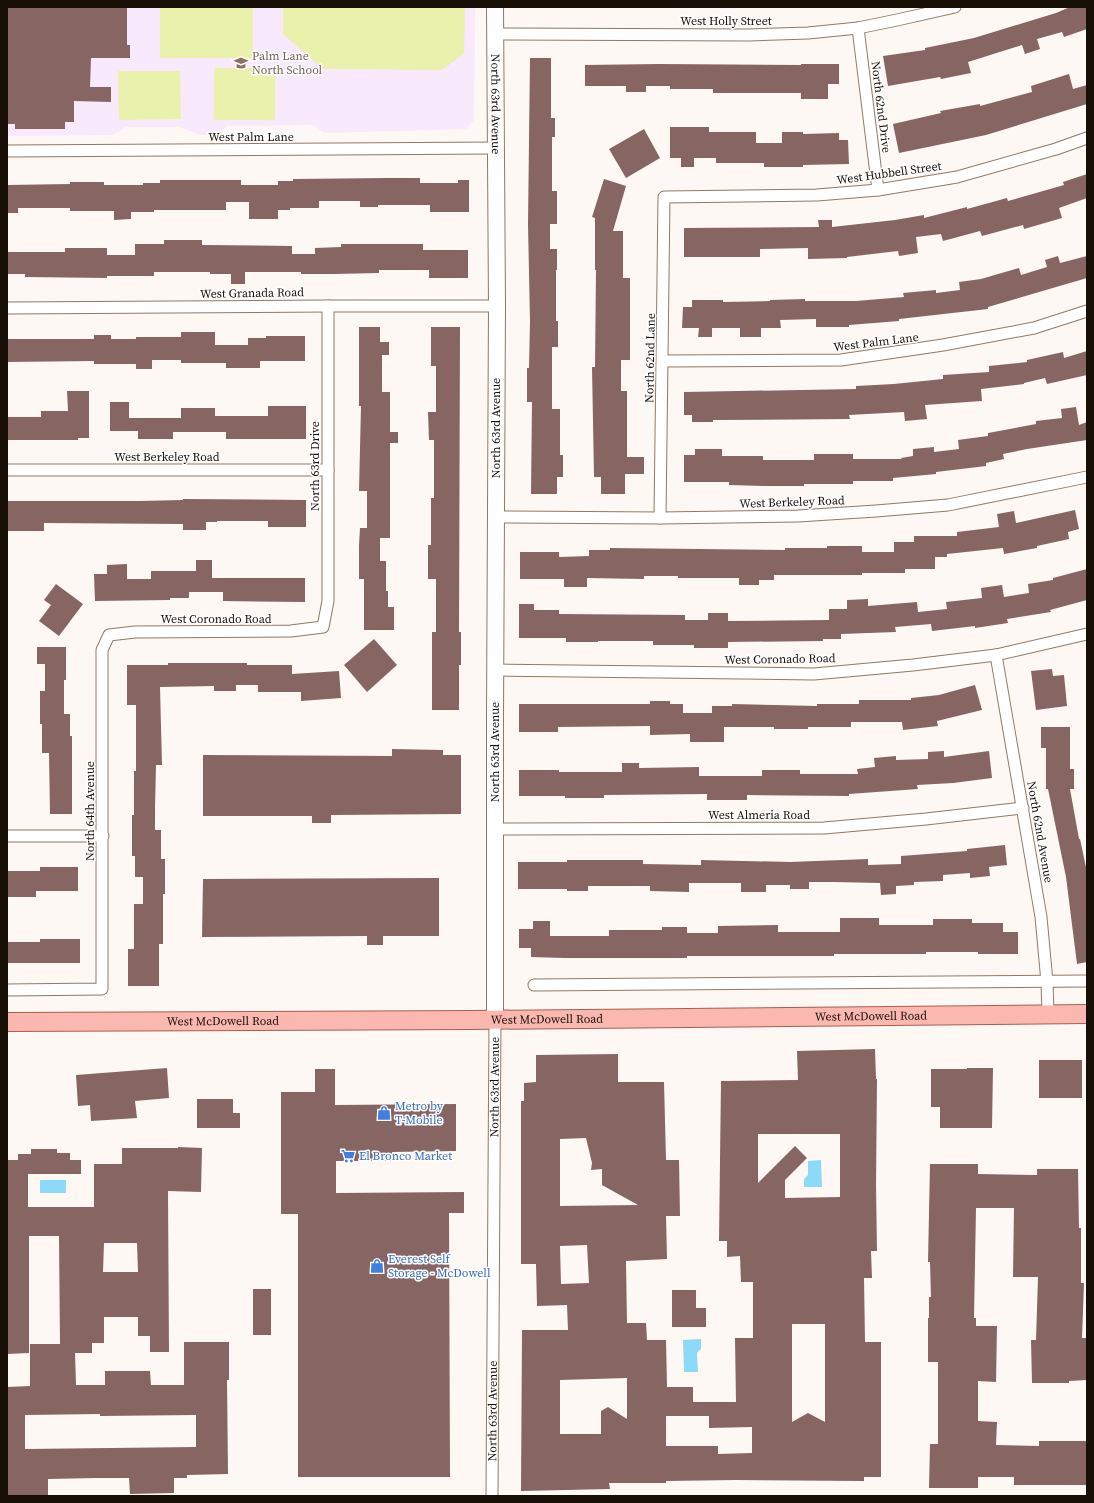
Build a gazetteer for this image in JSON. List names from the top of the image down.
{
  "streets": {
    "main road": ["West McDowell Road"],
    "street": [
      "West Holly Street",
      "North 63rd Avenue",
      "North 62nd Drive",
      "West Palm Lane",
      "West Hubbell Street",
      "West Granada Road",
      "North 62nd Lane",
      "West Berkeley Road",
      "North 63rd Drive",
      "West Coronado Road",
      "North 64th Avenue",
      "West Almeria Road",
      "North 62nd Avenue"
    ]
  },
  "crossings": [
    ["West Holly Street", "North 63rd Avenue"],
    ["West Holly Street", "North 62nd Drive"],
    ["North 63rd Avenue", "West Palm Lane"],
    ["North 63rd Avenue", "West Granada Road"],
    ["North 63rd Avenue", "West Berkeley Road"],
    ["North 63rd Avenue", "West Coronado Road"],
    ["North 63rd Avenue", "West Almeria Road"],
    ["North 63rd Avenue", "West McDowell Road"],
    ["North 62nd Drive", "West Hubbell Street"],
    ["West Palm Lane", "North 62nd Lane"],
    ["West Hubbell Street", "North 62nd Lane"],
    ["West Granada Road", "North 63rd Drive"],
    ["North 62nd Lane", "West Berkeley Road"],
    ["West Berkeley Road", "North 63rd Drive"],
    ["North 63rd Drive", "West Coronado Road"],
    ["West Coronado Road", "North 64th Avenue"],
    ["West Coronado Road", "North 62nd Avenue"],
    ["West Almeria Road", "North 62nd Avenue"],
    ["North 62nd Avenue", "West McDowell Road"]
  ],
  "places": {
    "school or university": ["Palm Lane North School"],
    "shop": ["Metro by T-Mobile", "Everest Self Storage - McDowell"],
    "supermarket": ["El Bronco Market"]
  }
}
